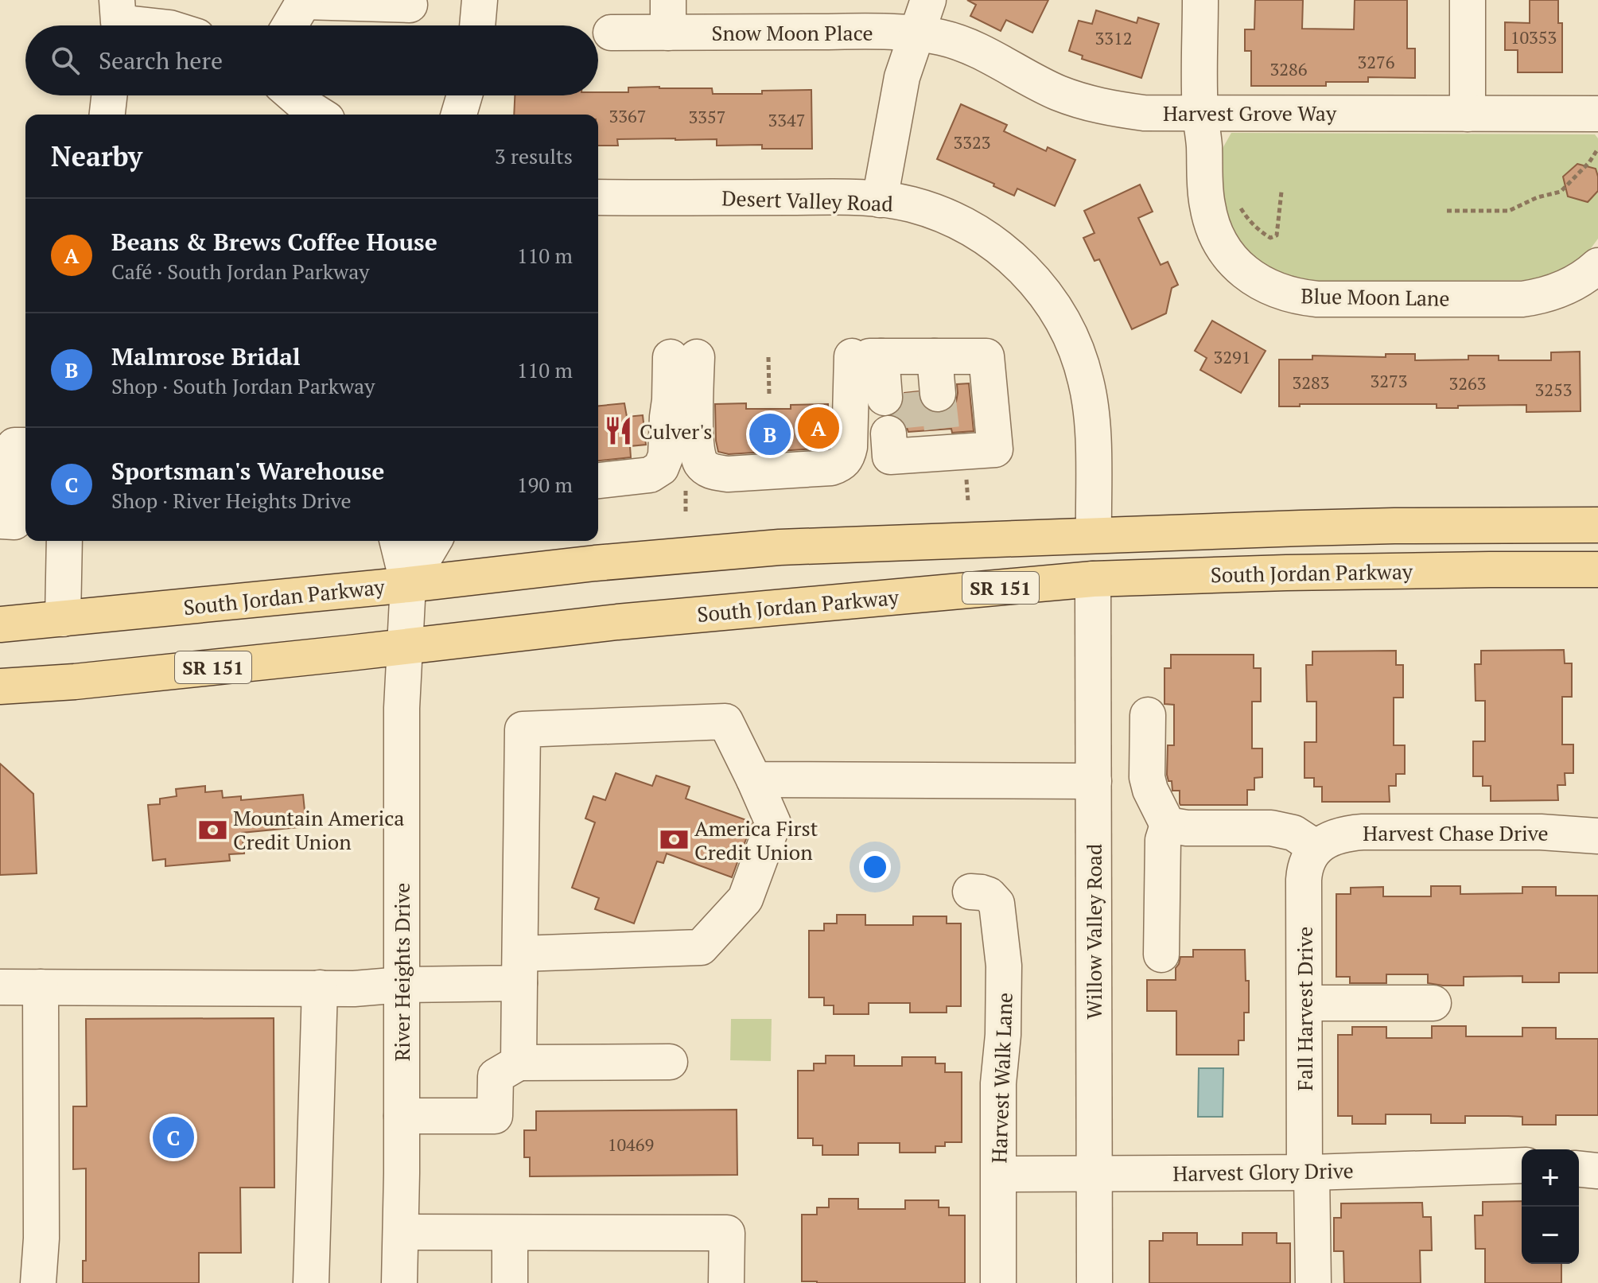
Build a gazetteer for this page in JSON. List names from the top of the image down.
{
  "streets": {
    "main road": ["South Jordan Parkway", "SR 151"],
    "street": [
      "Snow Moon Place",
      "Harvest Grove Way",
      "Desert Valley Road",
      "Blue Moon Lane",
      "Harvest Chase Drive",
      "Willow Valley Road",
      "River Heights Drive",
      "Fall Harvest Drive",
      "Harvest Walk Lane",
      "Harvest Glory Drive"
    ]
  },
  "crossings": [
    ["Snow Moon Place", "Harvest Grove Way"],
    ["Harvest Grove Way", "Blue Moon Lane"],
    ["Desert Valley Road", "South Jordan Parkway"],
    ["South Jordan Parkway", "Willow Valley Road"],
    ["South Jordan Parkway", "River Heights Drive"],
    ["Harvest Chase Drive", "Fall Harvest Drive"],
    ["Willow Valley Road", "Harvest Glory Drive"],
    ["Fall Harvest Drive", "Harvest Glory Drive"],
    ["Harvest Walk Lane", "Harvest Glory Drive"]
  ],
  "places": {
    "restaurant": ["Culver's"],
    "bank": ["Mountain America Credit Union", "America First Credit Union"]
  },
  "house_numbers": [
    "10353",
    "3312",
    "3276",
    "3286",
    "3367",
    "3357",
    "3347",
    "3323",
    "3291",
    "3273",
    "3283",
    "3263",
    "3253",
    "10469"
  ],
  "page": {
    "search": "Search here",
    "heading": ["Nearby", "3 results"],
    "list": [
      {
        "mark": "A",
        "name": "Beans & Brews Coffee House",
        "note": "Café · South Jordan Parkway",
        "value": "110 m"
      },
      {
        "mark": "B",
        "name": "Malmrose Bridal",
        "note": "Shop · South Jordan Parkway",
        "value": "110 m"
      },
      {
        "mark": "C",
        "name": "Sportsman's Warehouse",
        "note": "Shop · River Heights Drive",
        "value": "190 m"
      }
    ],
    "pins": ["A", "B", "C"],
    "map_buttons": ["+", "−"]
  }
}
